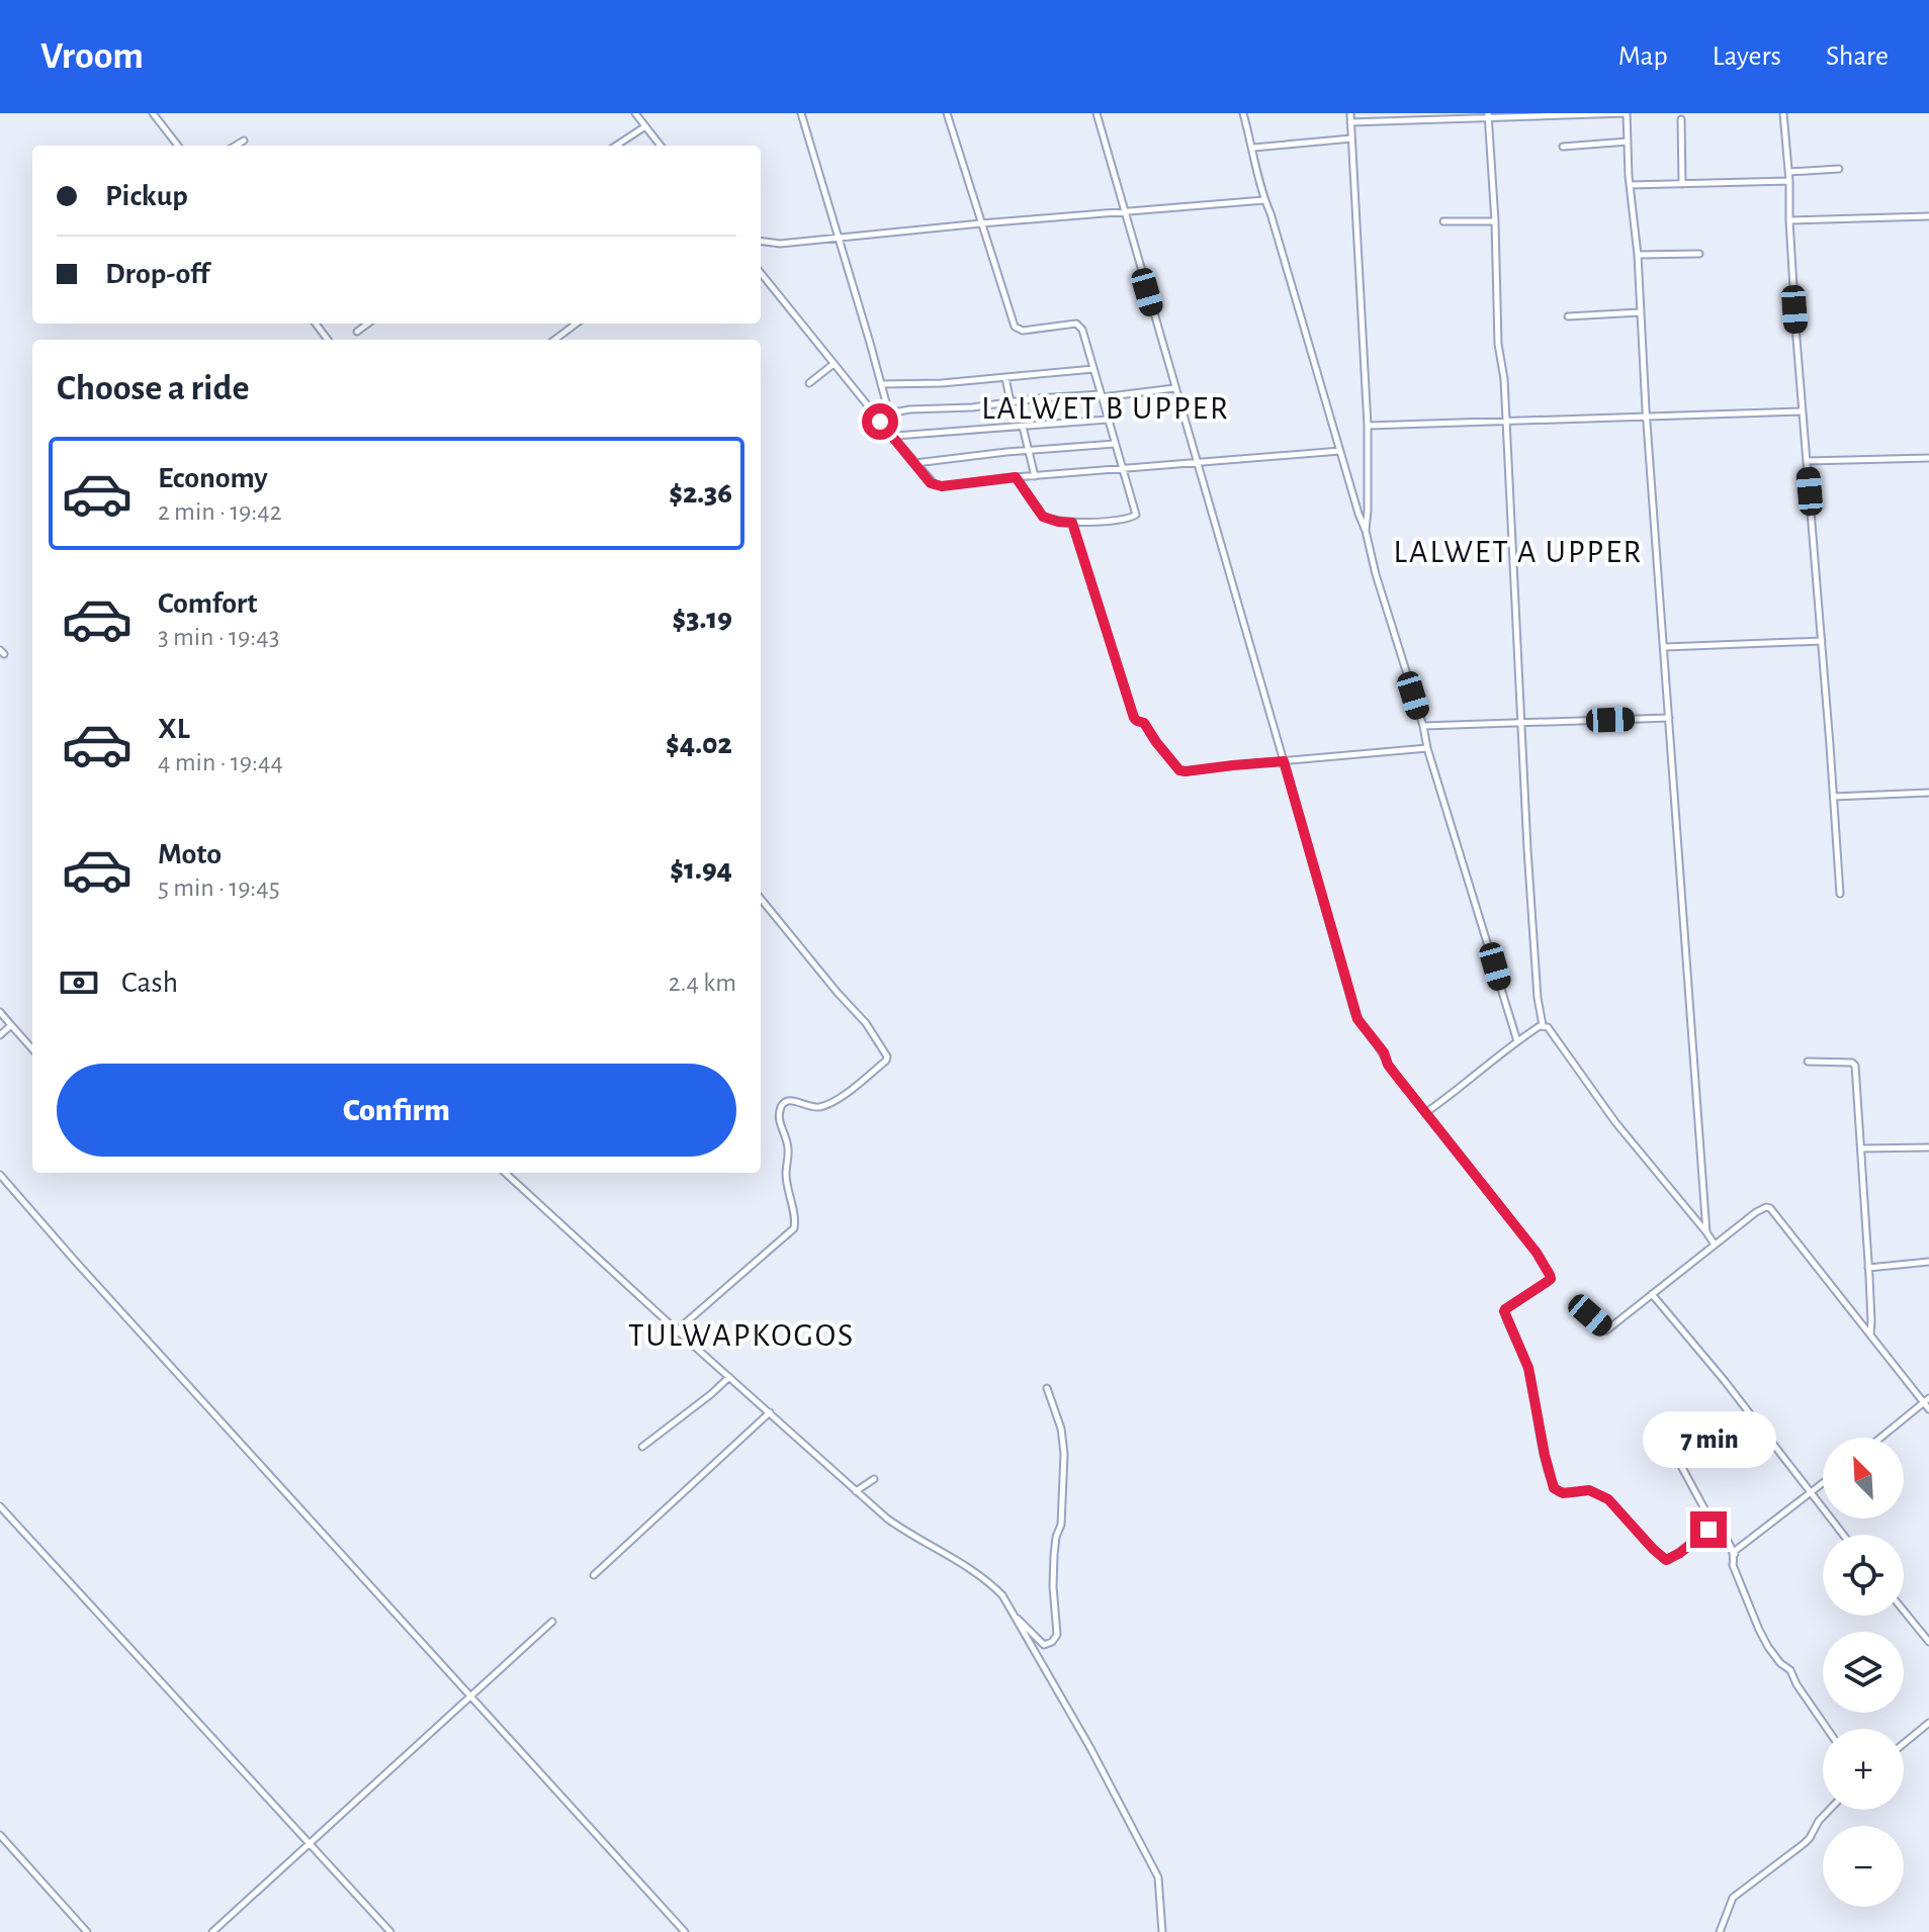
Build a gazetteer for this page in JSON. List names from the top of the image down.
{
  "districts": ["LALWET B UPPER", "LALWET A UPPER", "TULWAPKOGOS"],
  "north": "top left",
  "page": {
    "header": "Vroom",
    "nav": ["Map", "Layers", "Share"],
    "banner": ["Pickup", "Drop-off"],
    "heading": "Choose a ride",
    "list": [
      {
        "name": "Economy",
        "note": "2 min · 19:42",
        "value": "$2.36"
      },
      {
        "name": "Comfort",
        "note": "3 min · 19:43",
        "value": "$3.19"
      },
      {
        "name": "XL",
        "note": "4 min · 19:44",
        "value": "$4.02"
      },
      {
        "name": "Moto",
        "note": "5 min · 19:45",
        "value": "$1.94"
      }
    ],
    "pay": ["Cash", "2.4 km"],
    "buttons": "Confirm",
    "bubble": "7 min",
    "map_buttons": ["+", "−"]
  }
}
